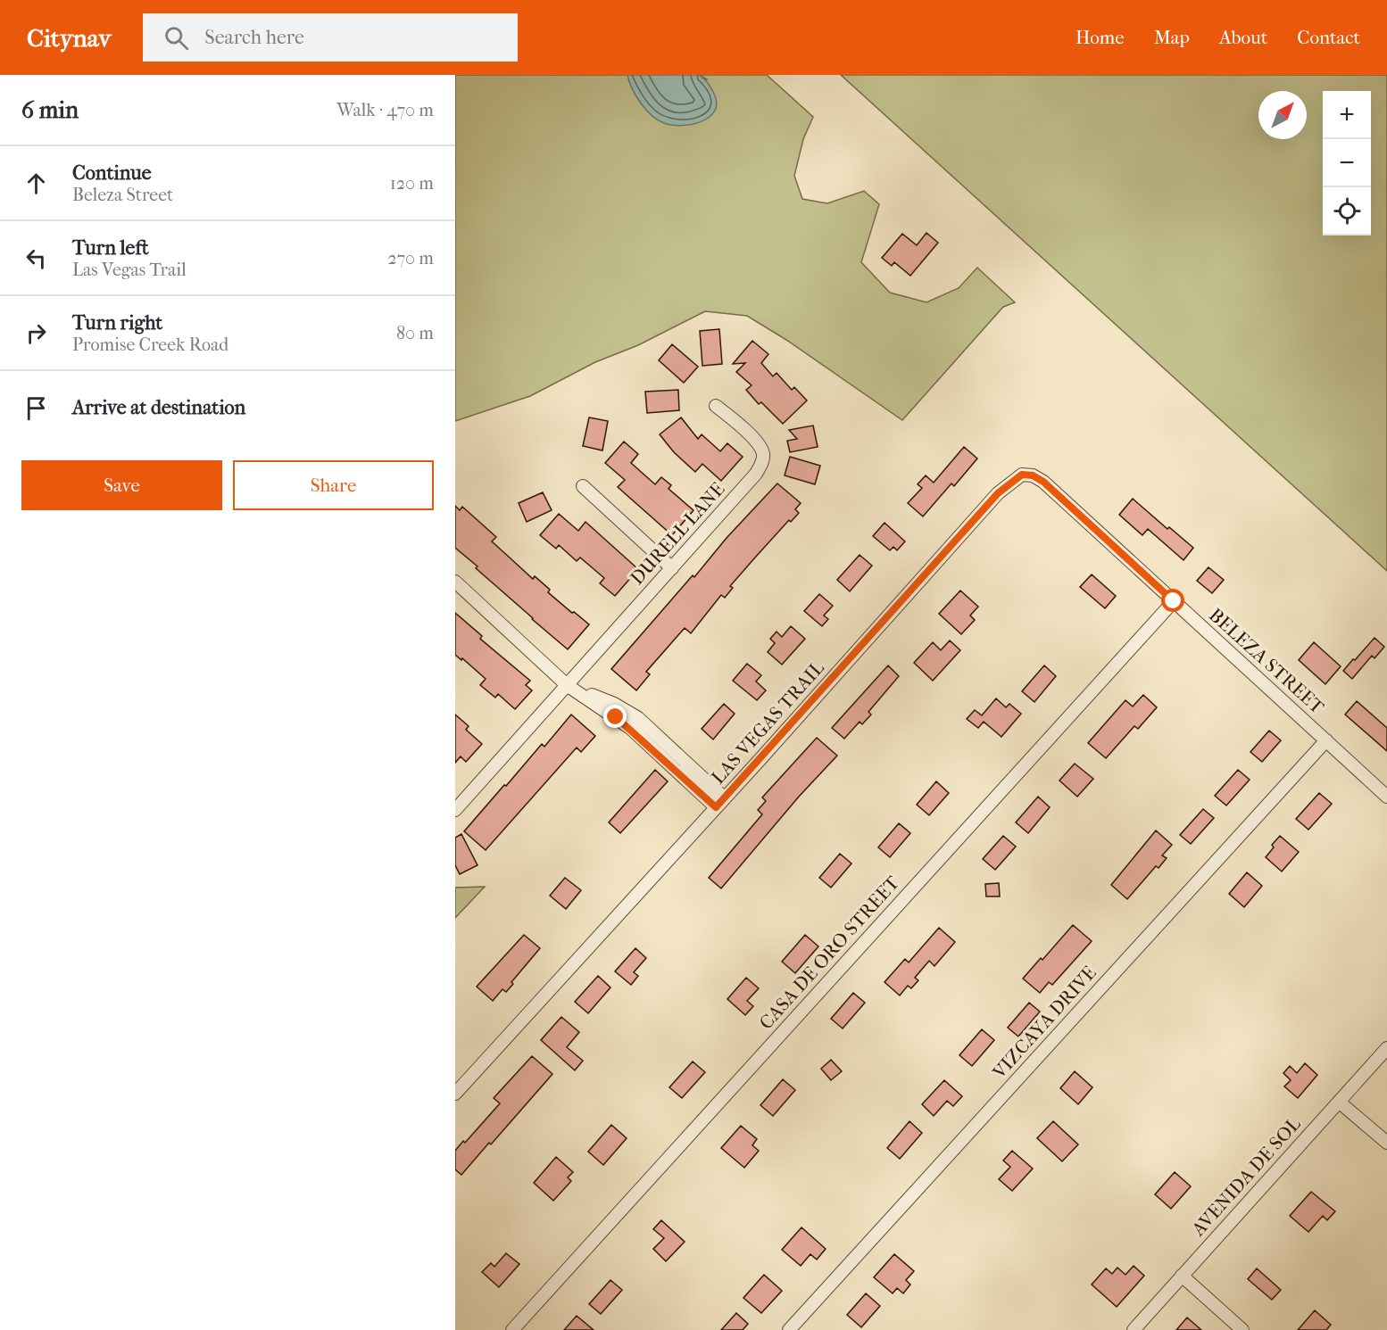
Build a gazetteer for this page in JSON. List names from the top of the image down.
{
  "streets": {
    "street": [
      "DURELL LANE",
      "BELEZA STREET",
      "LAS VEGAS TRAIL",
      "CASA DE ORO STREET",
      "VIZCAYA DRIVE",
      "AVENIDA DE SOL"
    ]
  },
  "crossings": [
    ["BELEZA STREET", "LAS VEGAS TRAIL"],
    ["BELEZA STREET", "CASA DE ORO STREET"],
    ["BELEZA STREET", "VIZCAYA DRIVE"]
  ],
  "north": "top right",
  "page": {
    "header": "Citynav",
    "search": "Search here",
    "nav": [
      "Home",
      "Map",
      "About",
      "Contact"
    ],
    "heading": ["6 min", "Walk · 470 m"],
    "map_buttons": ["+", "−"],
    "list": [
      ["Continue", "Beleza Street", "120 m"],
      ["Turn left", "Las Vegas Trail", "270 m"],
      ["Turn right", "Promise Creek Road", "80 m"],
      "Arrive at destination"
    ],
    "buttons": ["Save", "Share"]
  }
}
